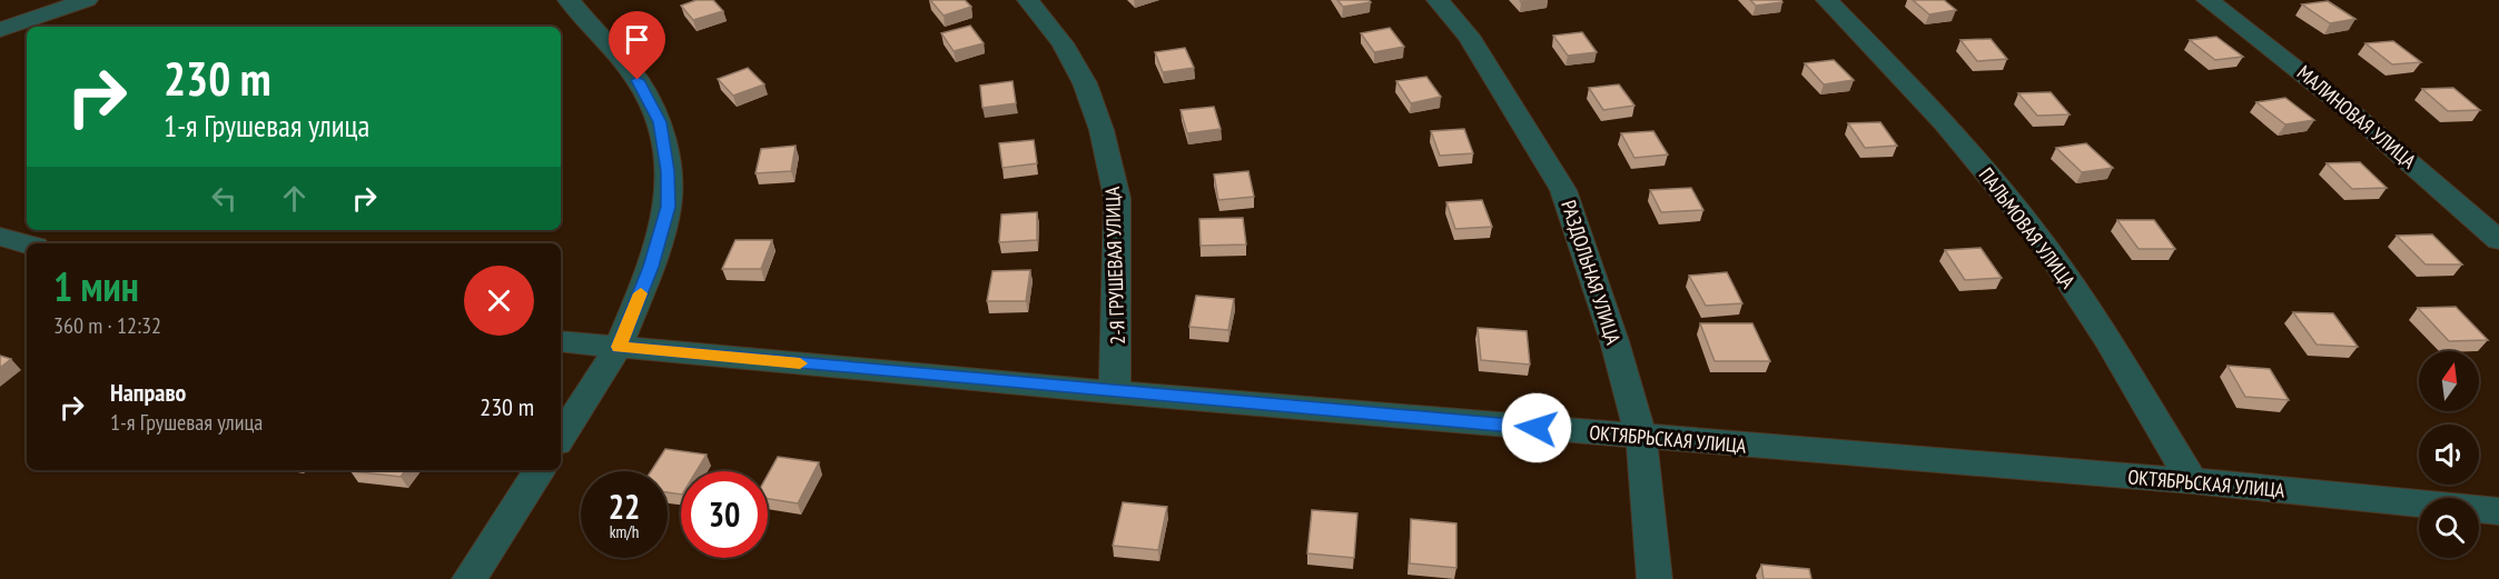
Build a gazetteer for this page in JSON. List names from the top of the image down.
{
  "streets": {
    "street": [
      "МАЛИНОВАЯ УЛИЦА",
      "ПАЛЬМОВАЯ УЛИЦА",
      "2-Я ГРУШЕВАЯ УЛИЦА",
      "РАЗДОЛЬНАЯ УЛИЦА",
      "ОКТЯБРЬСКАЯ УЛИЦА"
    ]
  },
  "crossings": [
    ["ПАЛЬМОВАЯ УЛИЦА", "ОКТЯБРЬСКАЯ УЛИЦА"],
    ["2-Я ГРУШЕВАЯ УЛИЦА", "ОКТЯБРЬСКАЯ УЛИЦА"],
    ["РАЗДОЛЬНАЯ УЛИЦА", "ОКТЯБРЬСКАЯ УЛИЦА"]
  ],
  "north": "top",
  "page": {
    "turn": ["230 m", "1-я Грушевая улица"],
    "heading": ["1 мин", "360 m · 12:32"],
    "list": [
      {
        "name": "Направо",
        "note": "1-я Грушевая улица",
        "value": "230 m"
      }
    ],
    "speed": "22 km/h",
    "limit": "30"
  }
}
